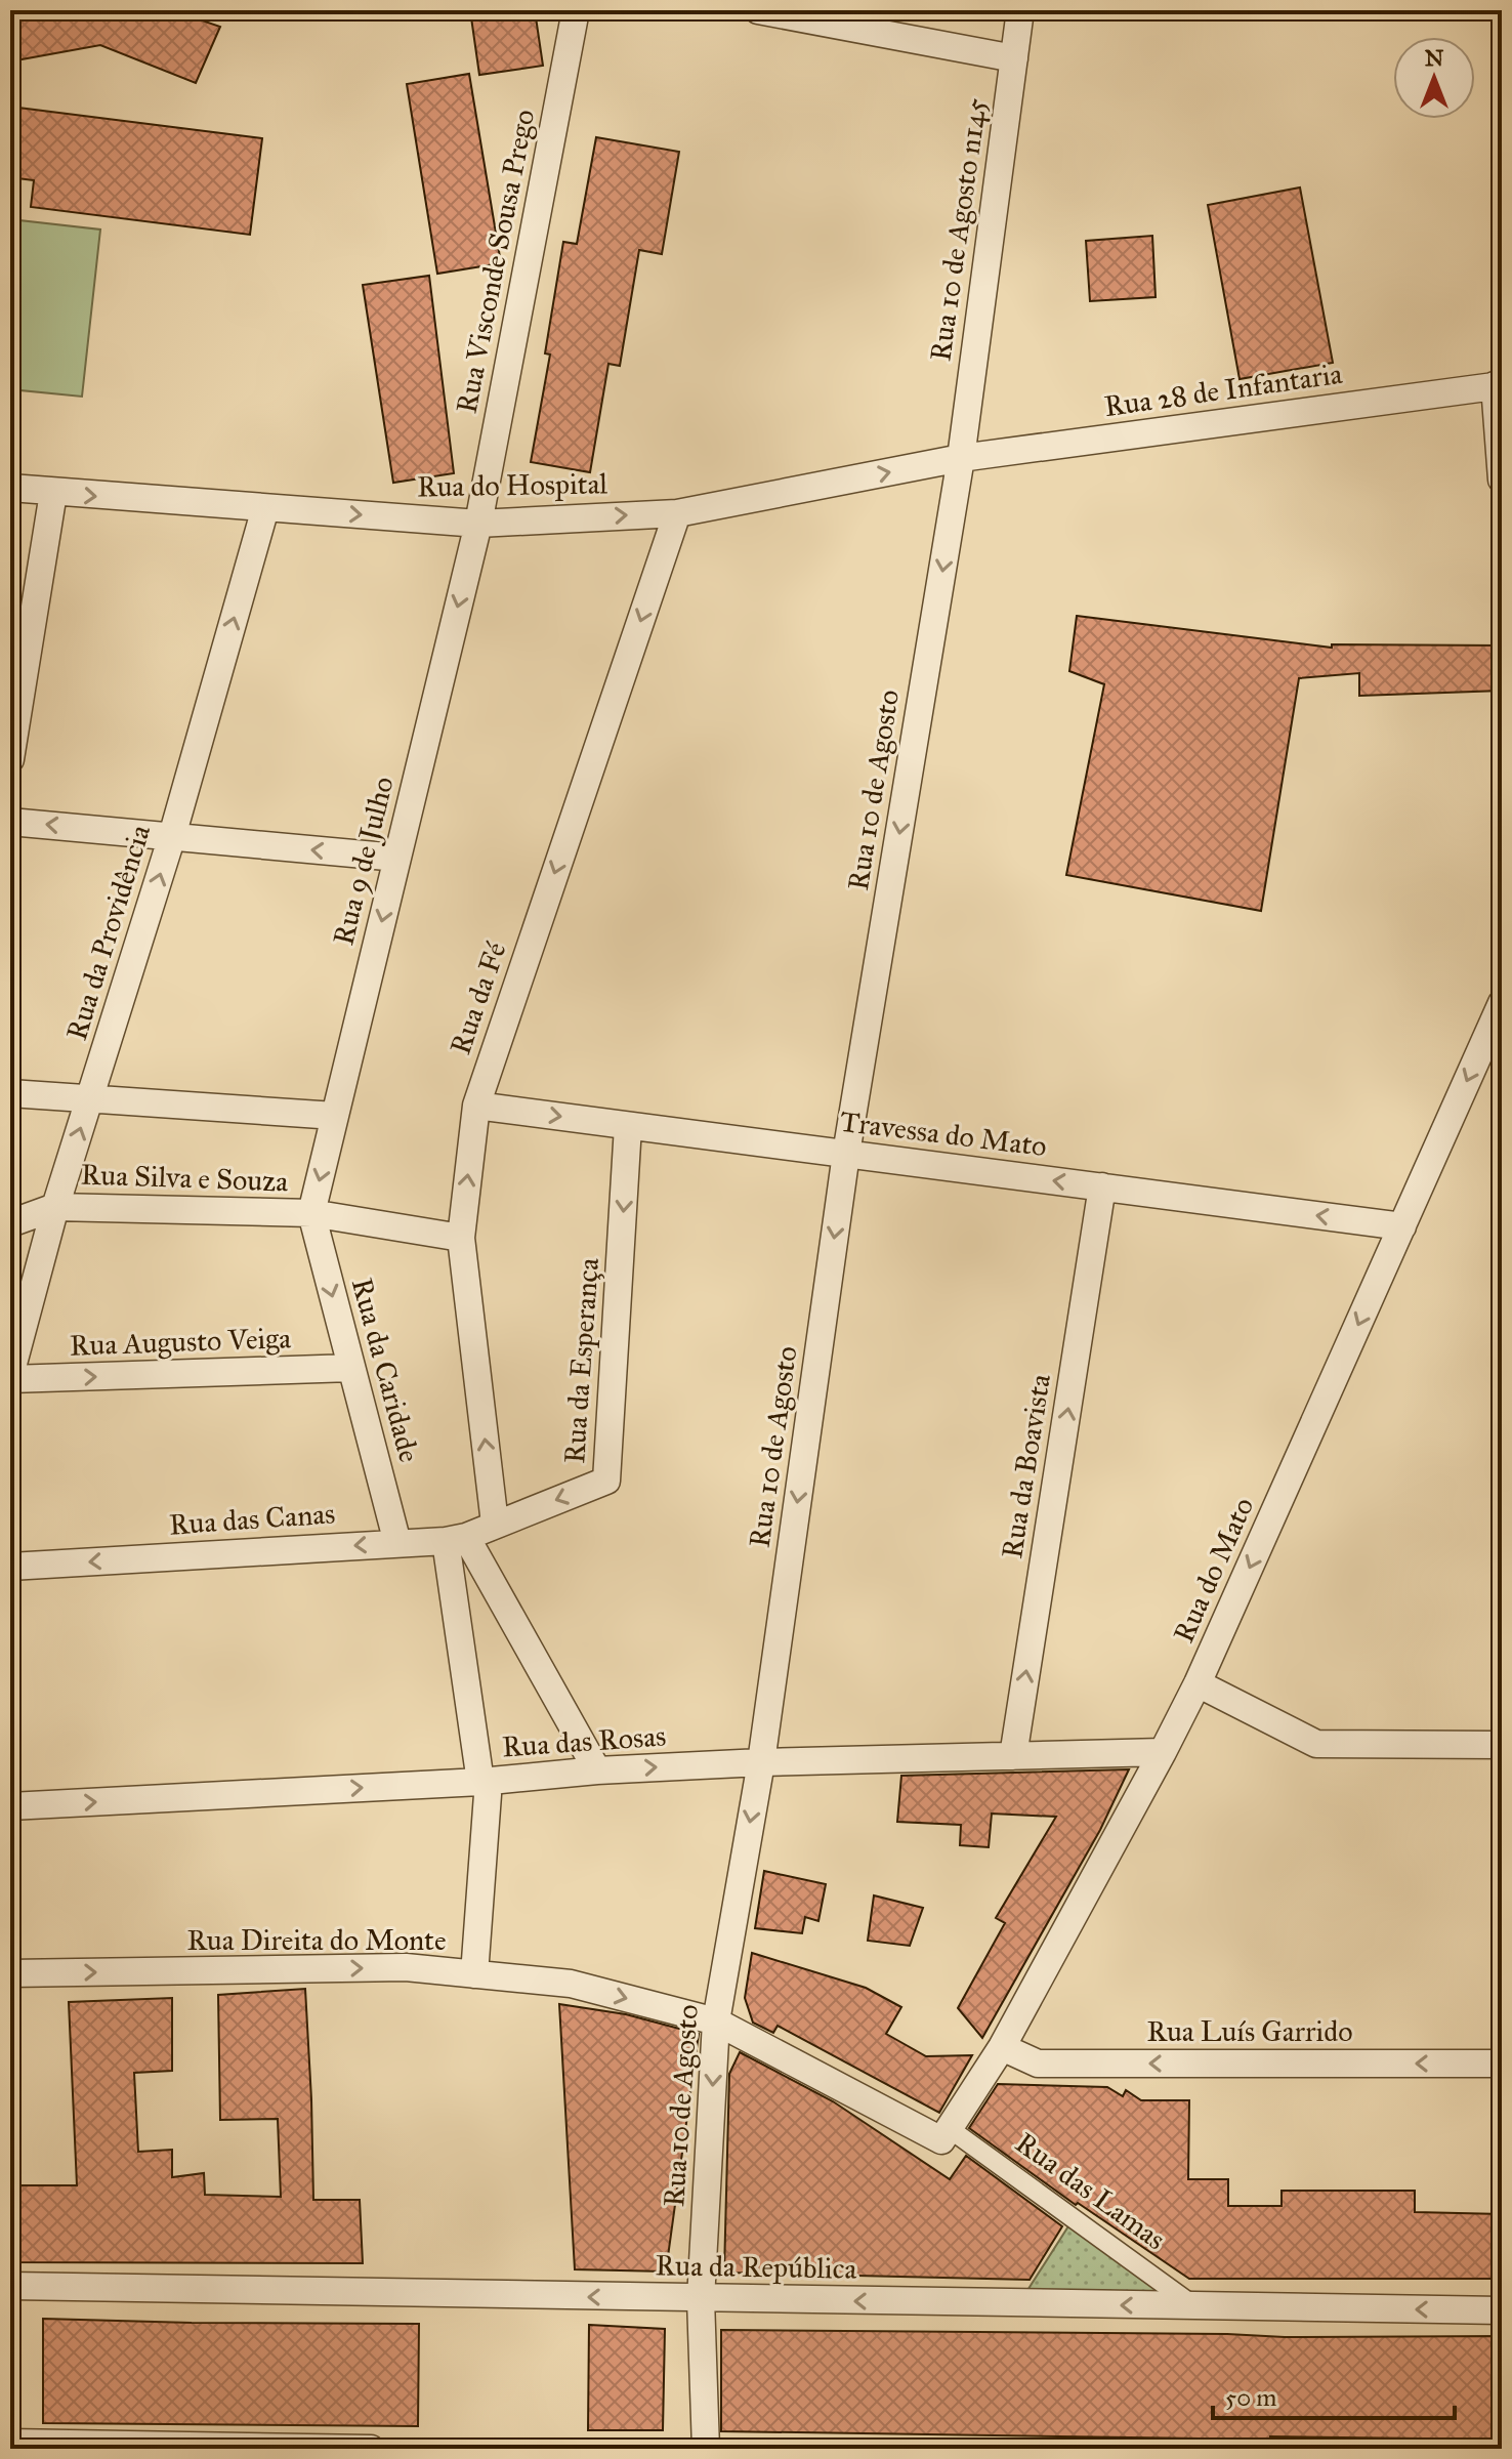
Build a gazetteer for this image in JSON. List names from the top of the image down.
{
  "streets": {
    "street": [
      "Rua 10 de Agosto n145",
      "Rua Visconde Sousa Prego",
      "Rua 28 de Infantaria",
      "Rua do Hospital",
      "Rua 10 de Agosto",
      "Rua 9 de Julho",
      "Rua da Providência",
      "Rua da Fé",
      "Travessa do Mato",
      "Rua Silva e Souza",
      "Rua Augusto Veiga",
      "Rua da Esperança",
      "Rua da Caridade",
      "Rua da Boavista",
      "Rua das Canas",
      "Rua do Mato",
      "Rua das Rosas",
      "Rua Direita do Monte",
      "Rua Luís Garrido",
      "Rua das Lamas",
      "Rua da República"
    ]
  },
  "crossings": [
    ["Rua 10 de Agosto n145", "Rua 28 de Infantaria"],
    ["Rua 10 de Agosto n145", "Rua do Hospital"],
    ["Rua 10 de Agosto n145", "Rua 10 de Agosto"],
    ["Rua Visconde Sousa Prego", "Rua do Hospital"],
    ["Rua Visconde Sousa Prego", "Rua 9 de Julho"],
    ["Rua 28 de Infantaria", "Rua do Hospital"],
    ["Rua 28 de Infantaria", "Rua 10 de Agosto"],
    ["Rua do Hospital", "Rua 10 de Agosto"],
    ["Rua do Hospital", "Rua 9 de Julho"],
    ["Rua do Hospital", "Rua da Providência"],
    ["Rua do Hospital", "Rua da Fé"],
    ["Rua 10 de Agosto", "Travessa do Mato"],
    ["Rua 10 de Agosto", "Rua das Rosas"],
    ["Rua 10 de Agosto", "Rua Direita do Monte"],
    ["Rua 10 de Agosto", "Rua das Lamas"],
    ["Rua 10 de Agosto", "Rua da República"],
    ["Rua 9 de Julho", "Rua Silva e Souza"],
    ["Rua 9 de Julho", "Rua da Caridade"],
    ["Rua da Providência", "Rua Silva e Souza"],
    ["Rua da Providência", "Rua Augusto Veiga"],
    ["Rua da Fé", "Travessa do Mato"],
    ["Rua da Fé", "Rua Silva e Souza"],
    ["Rua da Fé", "Rua da Esperança"],
    ["Rua da Fé", "Rua das Canas"],
    ["Travessa do Mato", "Rua da Esperança"],
    ["Travessa do Mato", "Rua da Boavista"],
    ["Travessa do Mato", "Rua do Mato"],
    ["Rua Silva e Souza", "Rua da Caridade"],
    ["Rua Augusto Veiga", "Rua da Caridade"],
    ["Rua da Esperança", "Rua das Canas"],
    ["Rua da Caridade", "Rua das Canas"],
    ["Rua da Boavista", "Rua das Rosas"],
    ["Rua do Mato", "Rua das Rosas"],
    ["Rua do Mato", "Rua Luís Garrido"],
    ["Rua do Mato", "Rua das Lamas"],
    ["Rua Direita do Monte", "Rua das Lamas"],
    ["Rua das Lamas", "Rua da República"]
  ],
  "one_way": [
    "Rua do Hospital",
    "Rua 10 de Agosto",
    "Rua 9 de Julho",
    "Rua Augusto Veiga",
    "Rua da Esperança",
    "Rua da Caridade",
    "Rua da Boavista",
    "Rua das Canas",
    "Rua do Mato",
    "Rua das Rosas",
    "Rua Direita do Monte",
    "Rua Luís Garrido",
    "Rua da República"
  ],
  "scale_bar": "50 m",
  "north": "top"
}
